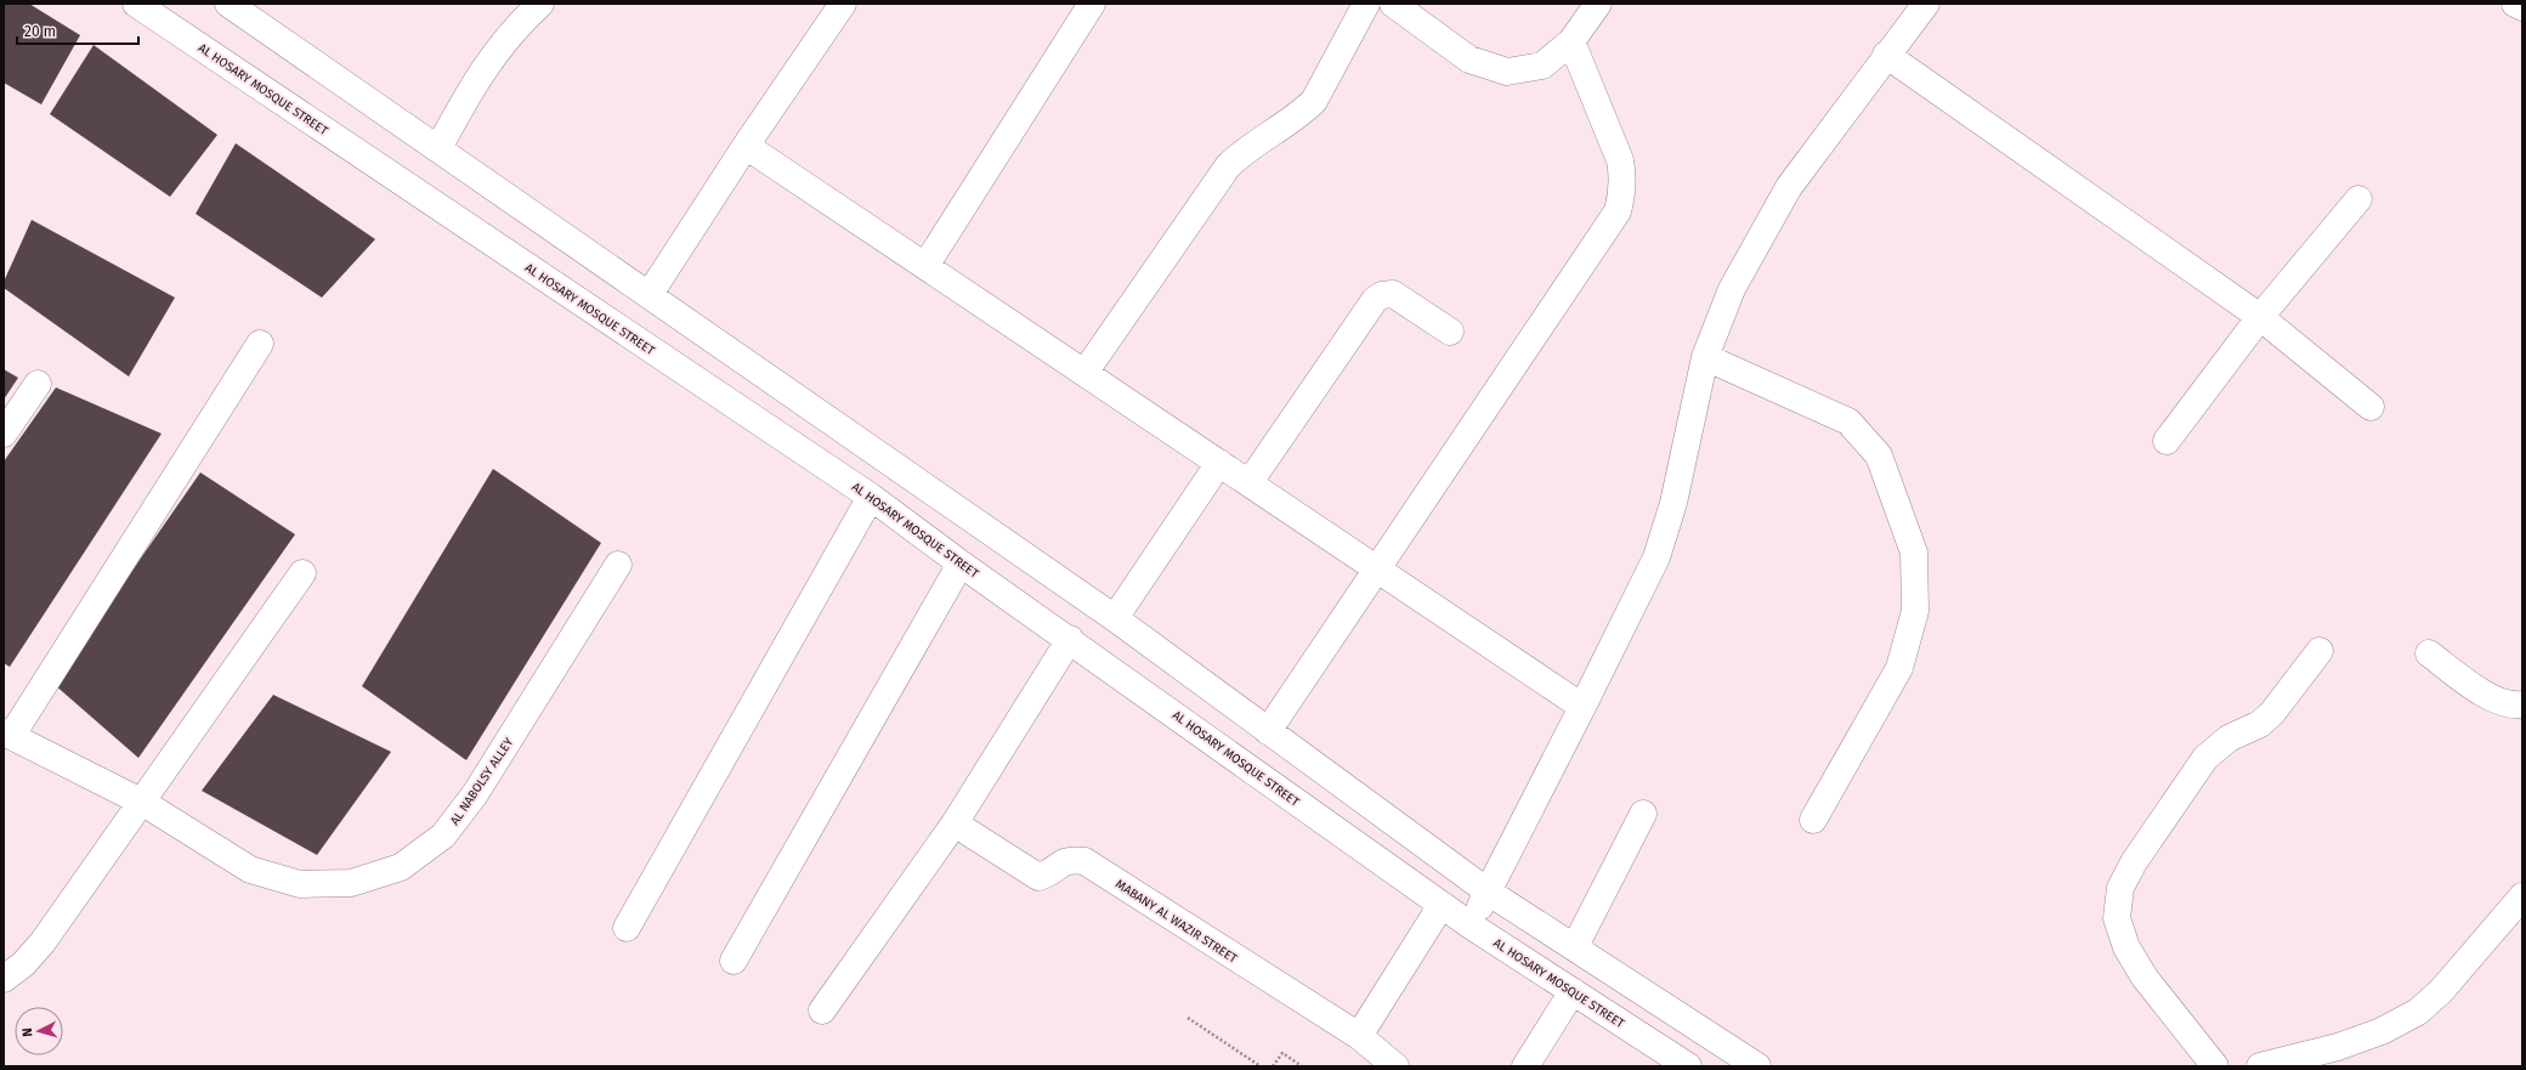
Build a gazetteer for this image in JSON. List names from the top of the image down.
{
  "streets": {
    "street": ["AL HOSARY MOSQUE STREET", "AL NABOLSY ALLEY", "MABANY AL WAZIR STREET"]
  },
  "scale_bar": "20 m",
  "north": "left"
}
